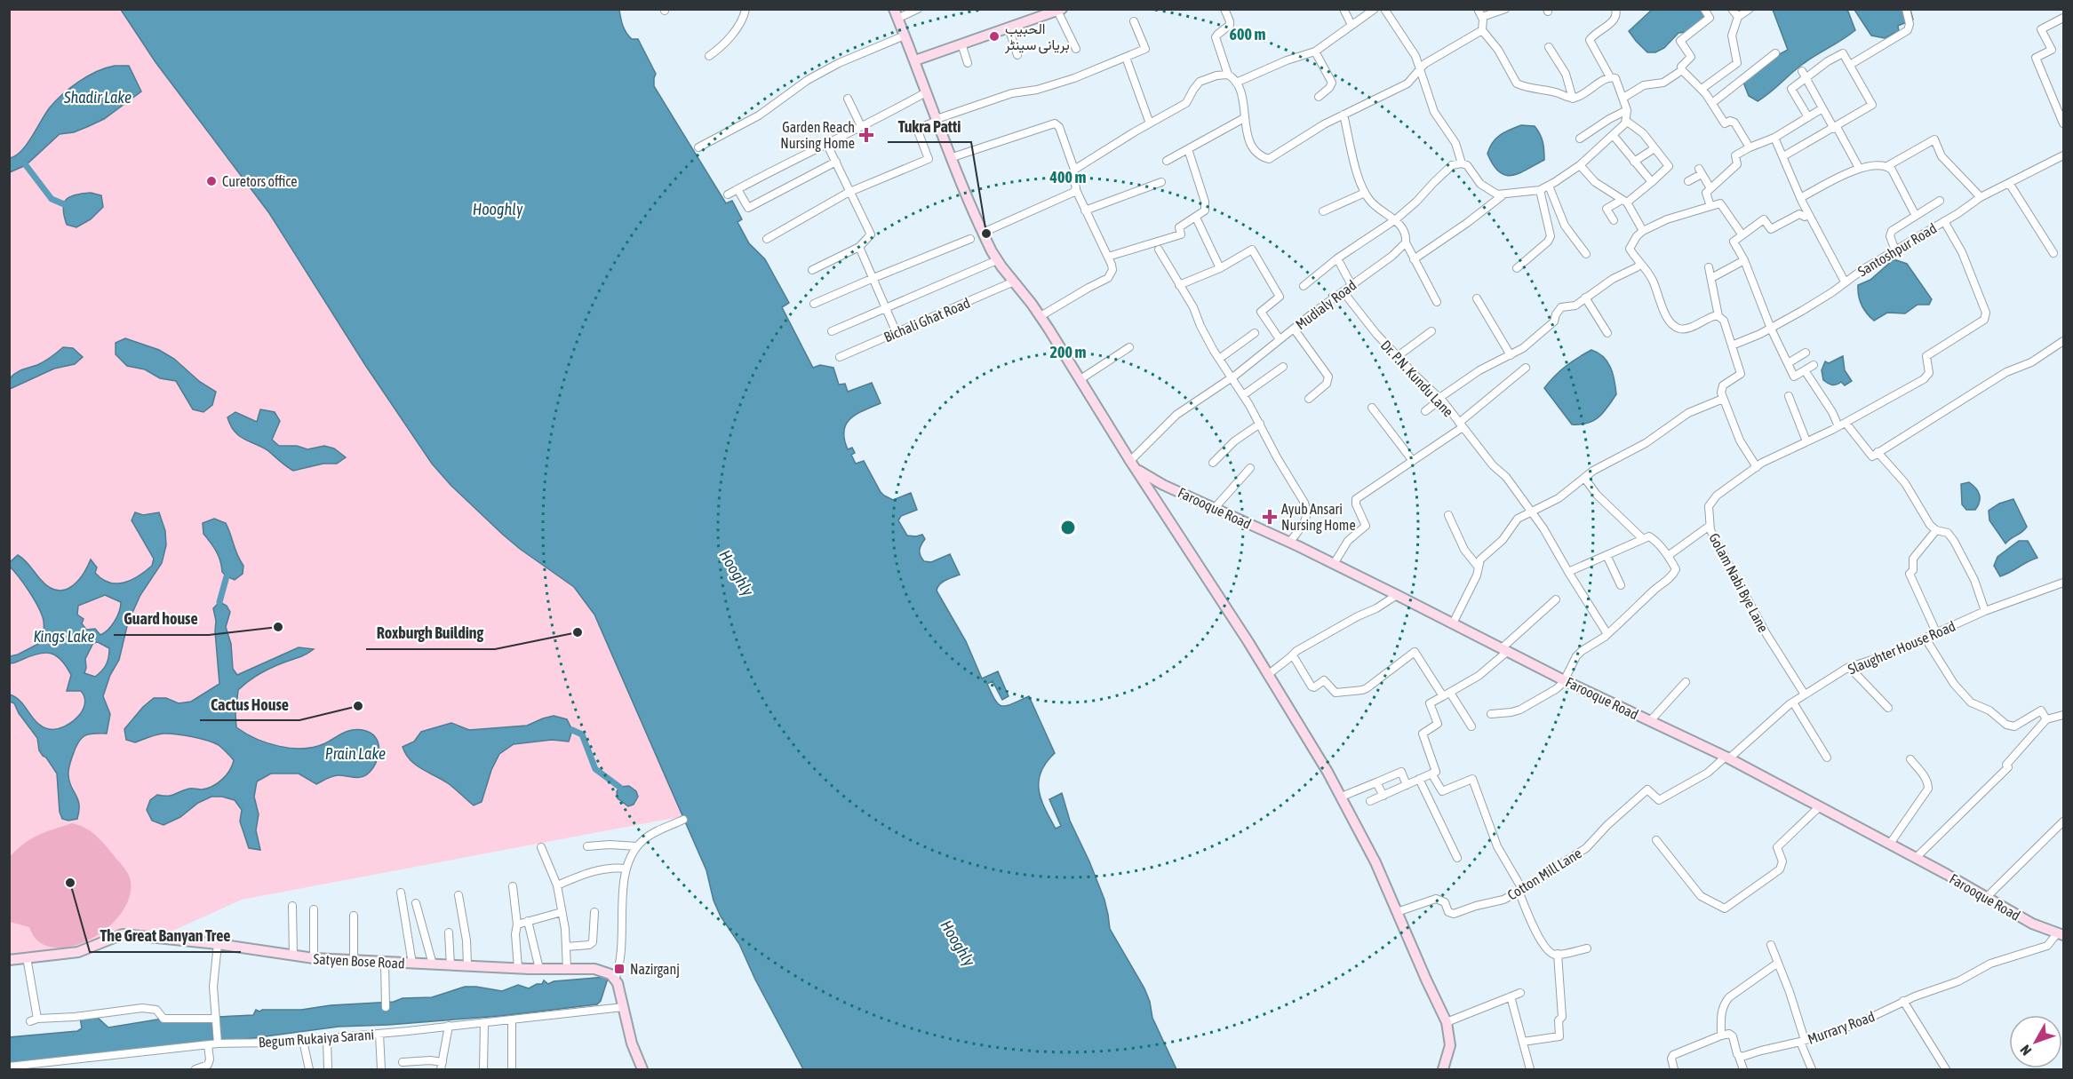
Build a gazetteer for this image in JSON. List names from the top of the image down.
{
  "streets": {
    "main road": ["Farooque Road", "Satyen Bose Road"],
    "street": [
      "Santoshpur Road",
      "Mudialy Road",
      "Bichali Ghat Road",
      "Dr. P.N. Kundu Lane",
      "Golam Nabi Bye Lane",
      "Slaughter House Road",
      "Cotton Mill Lane",
      "Murrary Road",
      "Begum Rukaiya Sarani"
    ]
  },
  "crossings": [
    ["Santoshpur Road", "Golam Nabi Bye Lane"],
    ["Mudialy Road", "Dr. P.N. Kundu Lane"],
    ["Farooque Road", "Slaughter House Road"],
    ["Farooque Road", "Cotton Mill Lane"],
    ["Farooque Road", "Murrary Road"],
    ["Golam Nabi Bye Lane", "Slaughter House Road"],
    ["Slaughter House Road", "Cotton Mill Lane"]
  ],
  "water": [
    "Shadir Lake",
    "Hooghly",
    "Kings Lake",
    "Prain Lake"
  ],
  "places": {
    "other": [
      "الحبیب بریانی سینٹر",
      "Curetors office",
      "Tukra Patti",
      "Guard house",
      "Roxburgh Building",
      "Cactus House",
      "The Great Banyan Tree"
    ],
    "health": ["Garden Reach Nursing Home", "Ayub Ansari Nursing Home"],
    "transit": ["Nazirganj"]
  },
  "north": "bottom left",
  "rings": ["600 m", "400 m", "200 m"]
}
